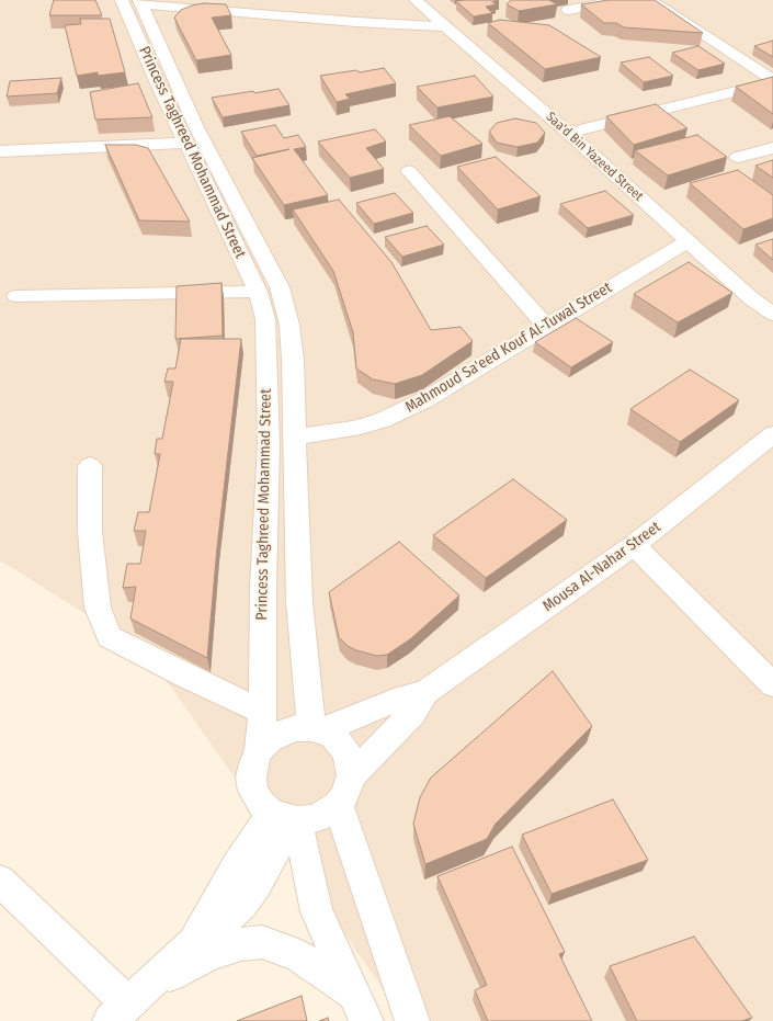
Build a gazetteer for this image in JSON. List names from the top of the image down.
{
  "streets": {
    "street": [
      "Princess Taghreed Mohammad Street",
      "Saa'd Bin Yazeed Street",
      "Mahmoud Sa'eed Kouf Al-Tuwal Street",
      "Mousa Al-Nahar Street"
    ]
  },
  "crossings": [
    ["Princess Taghreed Mohammad Street", "Mahmoud Sa'eed Kouf Al-Tuwal Street"],
    ["Princess Taghreed Mohammad Street", "Mousa Al-Nahar Street"],
    ["Saa'd Bin Yazeed Street", "Mahmoud Sa'eed Kouf Al-Tuwal Street"]
  ]
}
